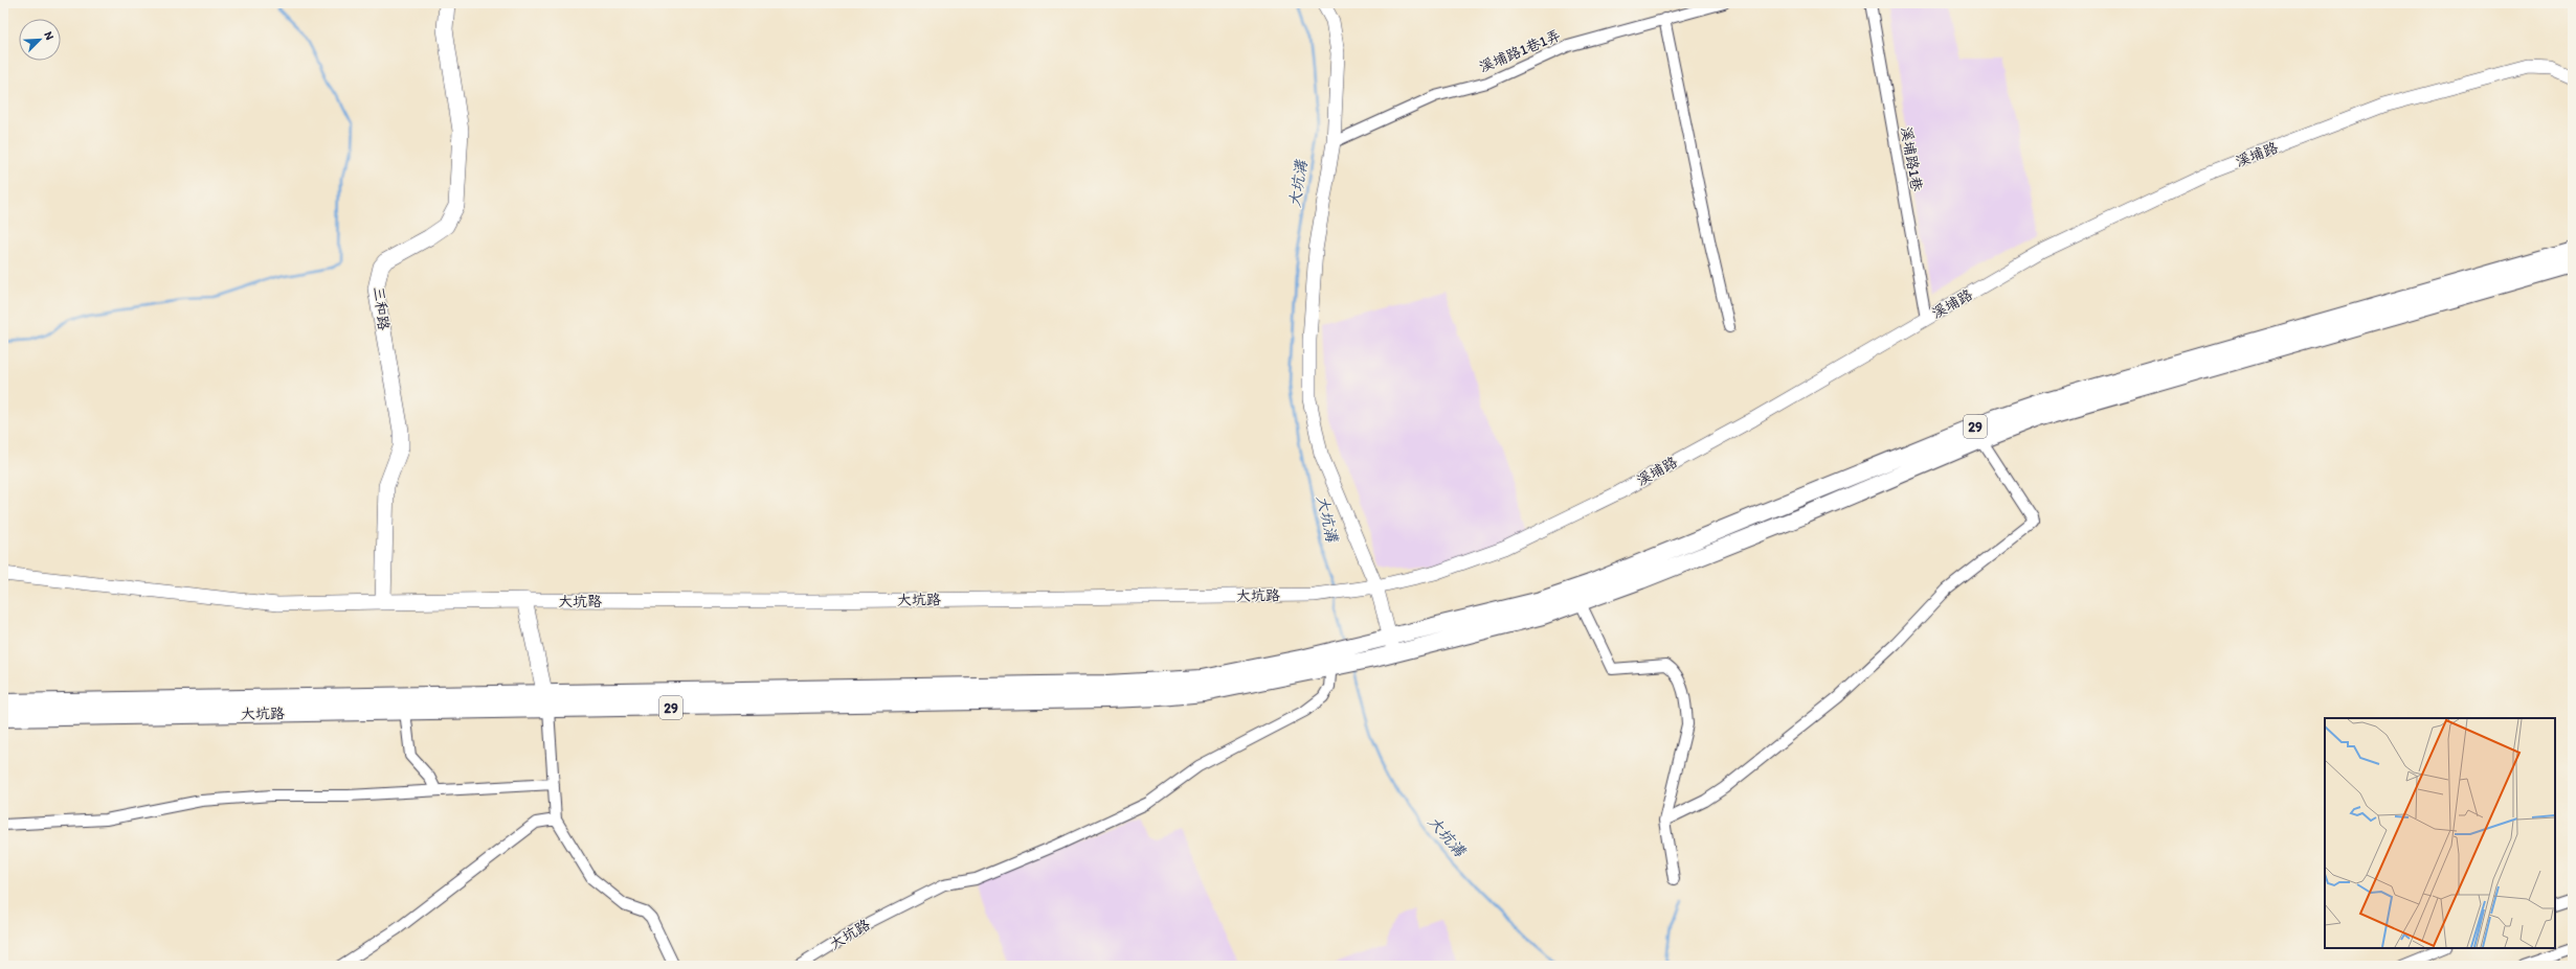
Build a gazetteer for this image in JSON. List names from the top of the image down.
{
  "streets": {
    "main road": ["三和路", "29", "大坑路"],
    "street": ["溪埔路1巷1弄", "溪埔路", "溪埔路1巷"]
  },
  "crossings": [
    ["溪埔路", "溪埔路1巷"],
    ["溪埔路", "大坑路"],
    ["三和路", "大坑路"],
    ["29", "大坑路"]
  ],
  "water": ["大坑溝"],
  "north": "top right"
}
